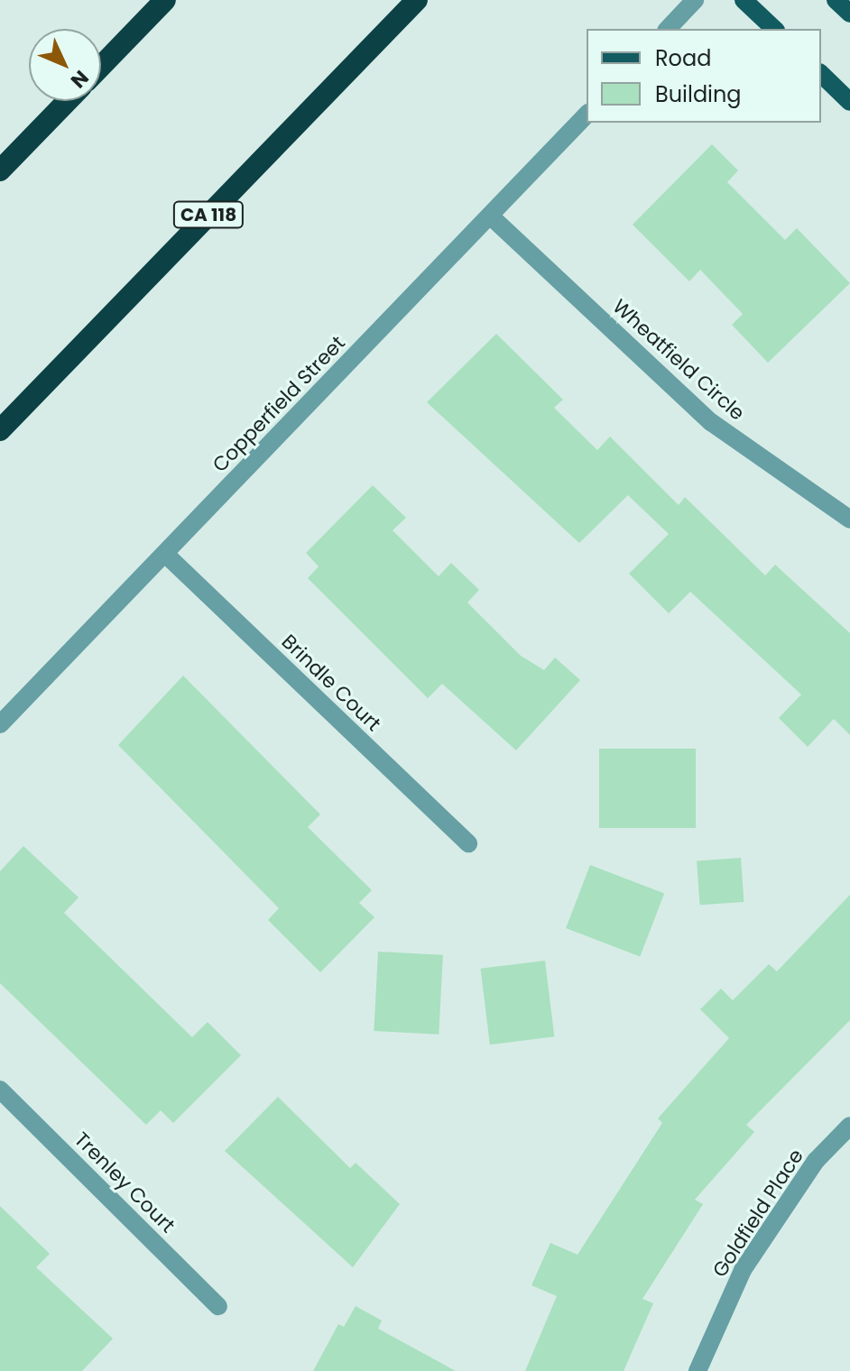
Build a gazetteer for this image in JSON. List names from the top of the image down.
{
  "streets": {
    "highway": ["CA 118"],
    "street": [
      "Wheatfield Circle",
      "Copperfield Street",
      "Brindle Court",
      "Trenley Court",
      "Goldfield Place"
    ]
  },
  "crossings": [
    ["Wheatfield Circle", "Copperfield Street"],
    ["Copperfield Street", "Brindle Court"]
  ],
  "legend": ["Road", "Building"],
  "north": "bottom right"
}
